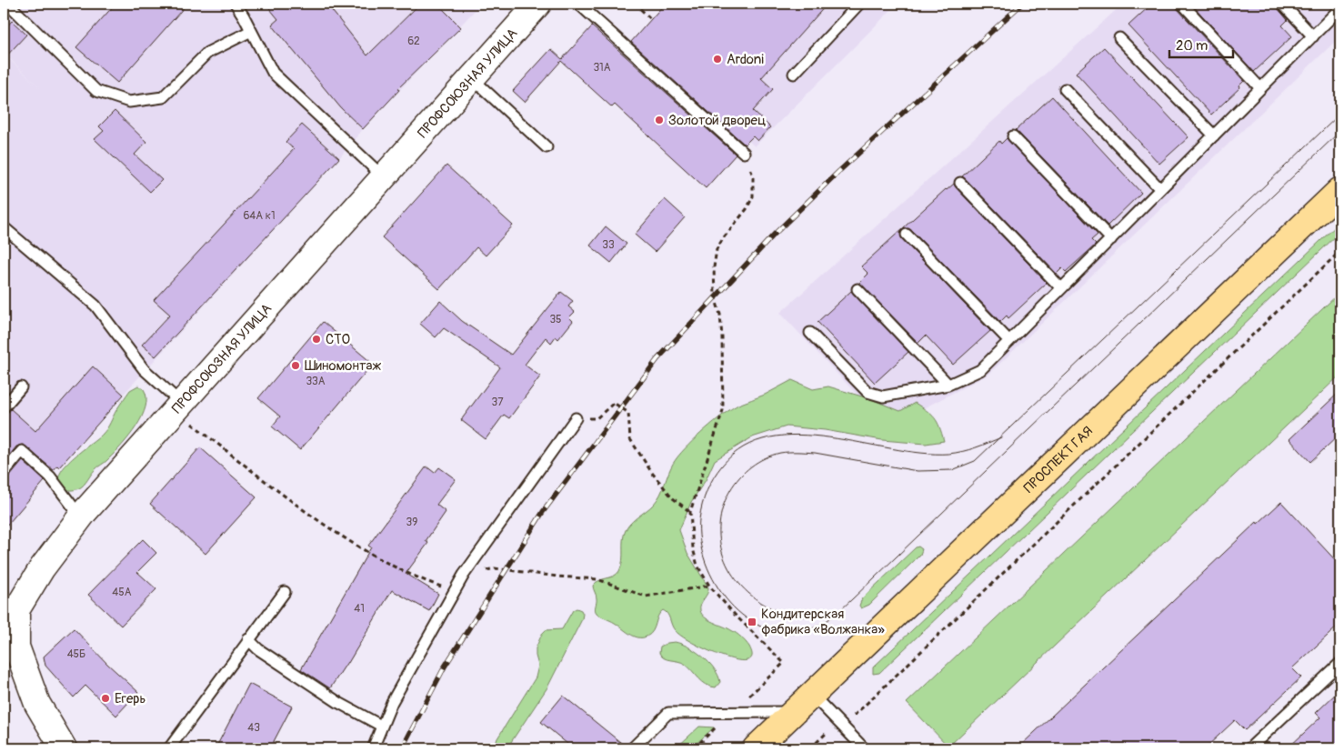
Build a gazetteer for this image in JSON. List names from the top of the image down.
{
  "streets": {
    "main road": ["ПРОСПЕКТ ГАЯ"],
    "street": ["ПРОФСОЮЗНАЯ УЛИЦА"]
  },
  "places": {
    "other": [
      "Ardoni",
      "Золотой дворец",
      "СТО",
      "Шиномонтаж",
      "Егерь"
    ],
    "transit": ["Кондитерская фабрика «Волжанка»"]
  },
  "house_numbers": [
    "62",
    "31А",
    "64А к1",
    "33",
    "35",
    "33А",
    "37",
    "39",
    "45А",
    "41",
    "45Б",
    "43"
  ],
  "scale_bar": "20 m"
}
